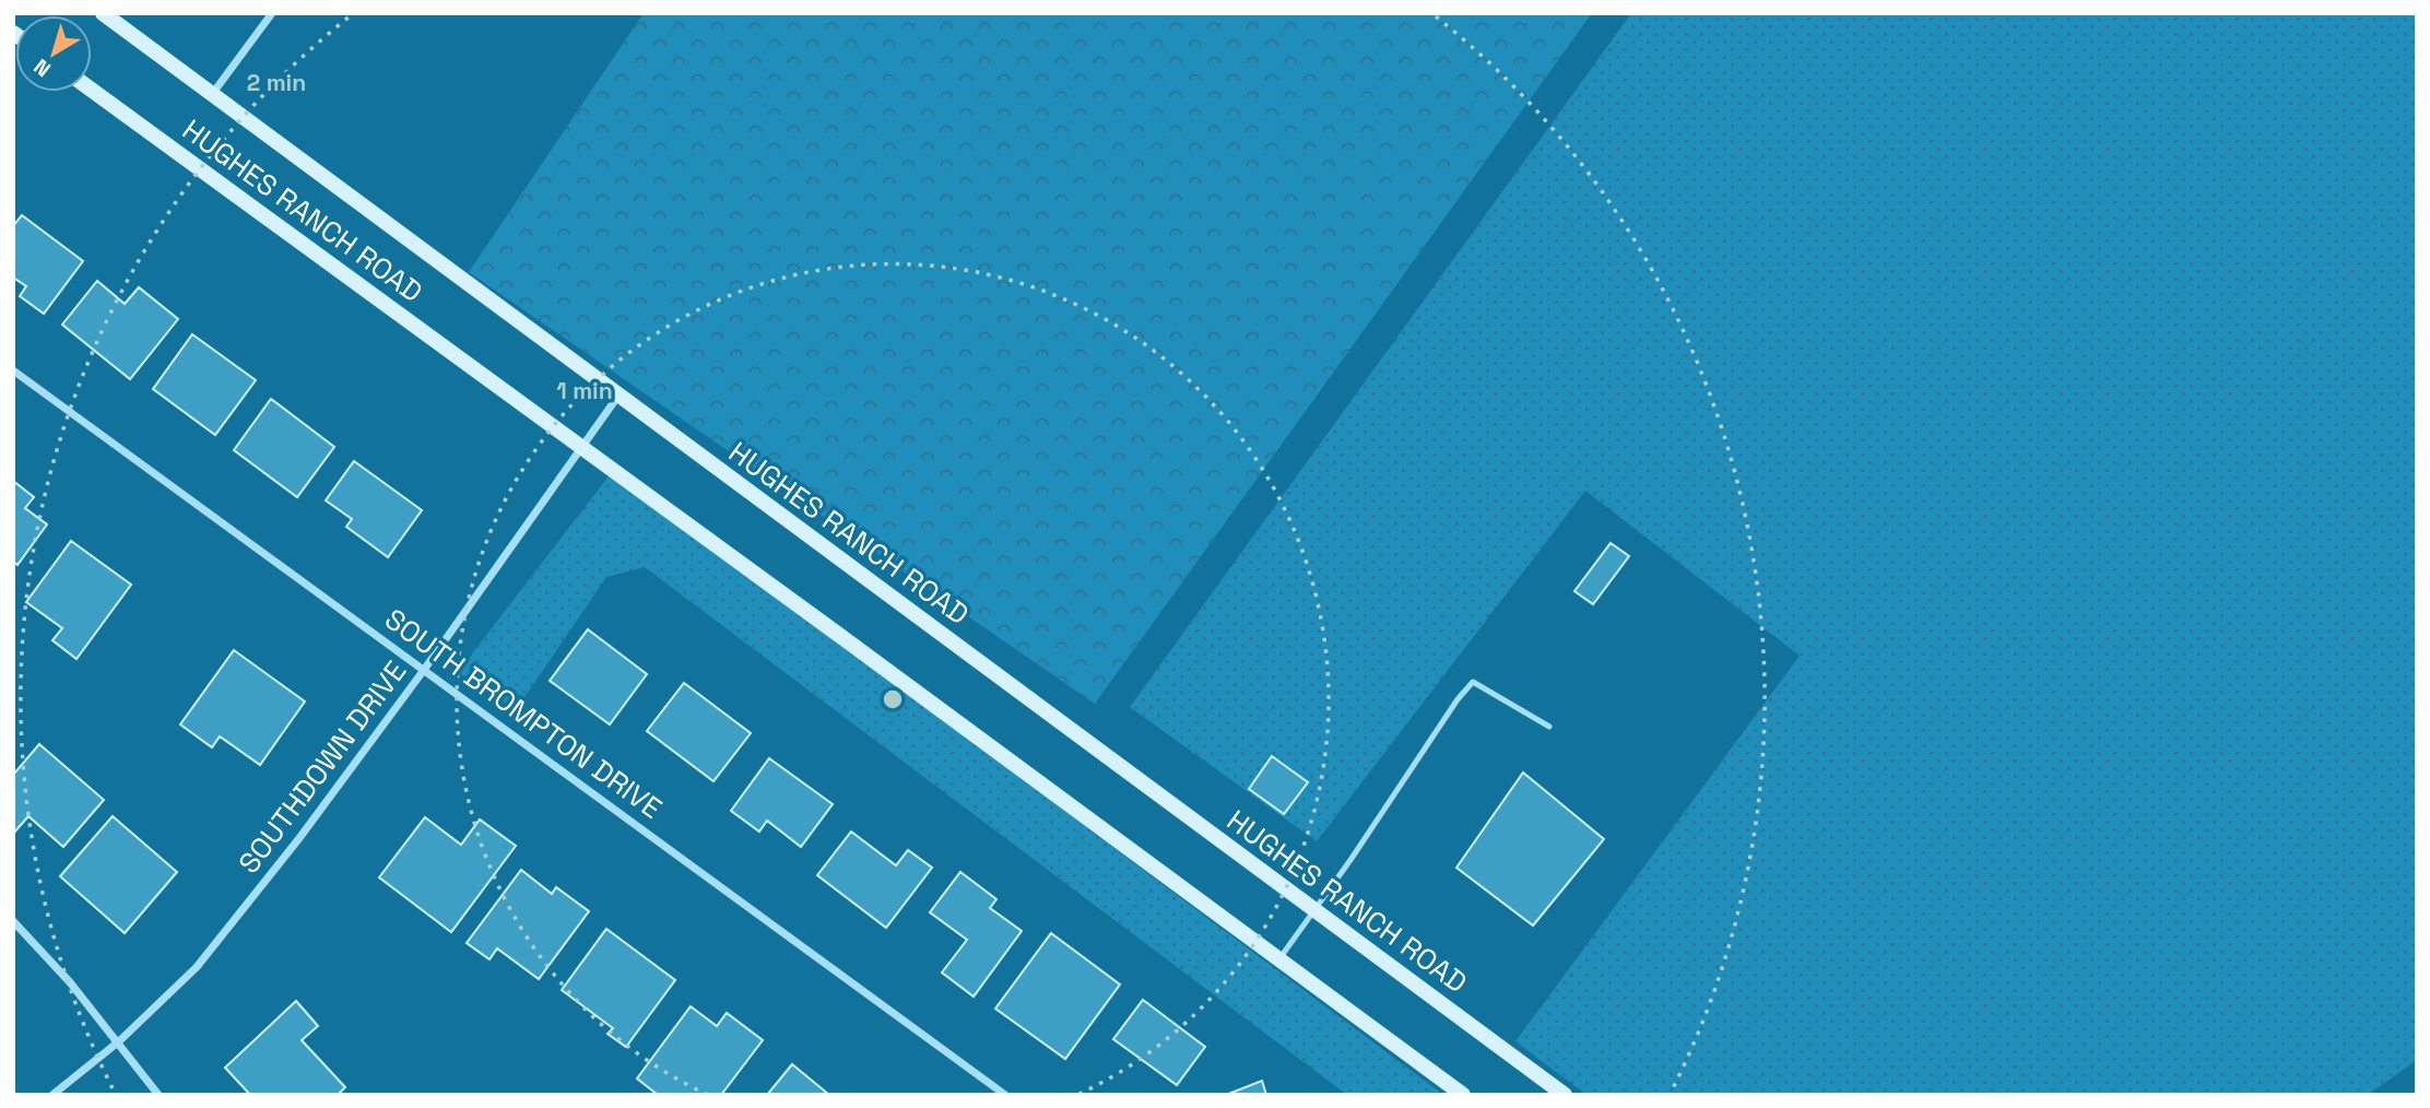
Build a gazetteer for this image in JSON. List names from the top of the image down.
{
  "streets": {
    "street": ["HUGHES RANCH ROAD", "SOUTH BROMPTON DRIVE", "SOUTHDOWN DRIVE"]
  },
  "crossings": [
    ["HUGHES RANCH ROAD", "SOUTHDOWN DRIVE"],
    ["SOUTH BROMPTON DRIVE", "SOUTHDOWN DRIVE"]
  ],
  "north": "bottom left",
  "rings": ["2 min", "1 min"]
}
